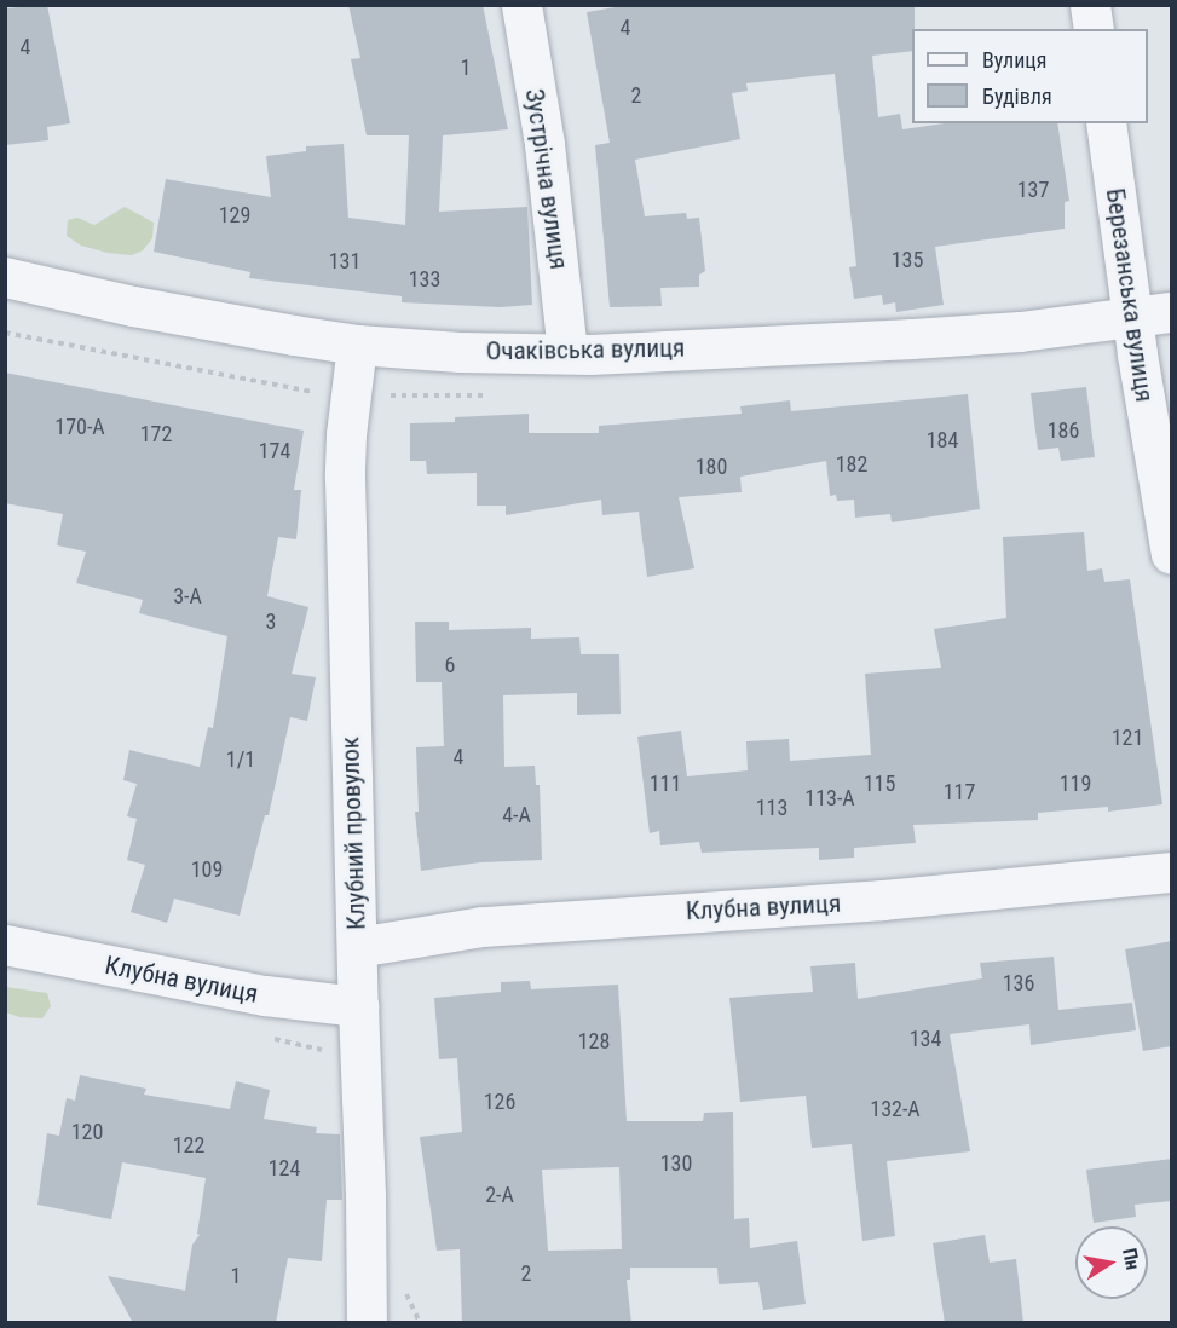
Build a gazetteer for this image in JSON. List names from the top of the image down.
{
  "streets": {
    "street": [
      "Зустрічна вулиця",
      "Березанська вулиця",
      "Очаківська вулиця",
      "Клубний провулок",
      "Клубна вулиця"
    ]
  },
  "crossings": [
    ["Зустрічна вулиця", "Очаківська вулиця"],
    ["Березанська вулиця", "Очаківська вулиця"],
    ["Очаківська вулиця", "Клубний провулок"],
    ["Клубний провулок", "Клубна вулиця"]
  ],
  "house_numbers": [
    "4",
    "4",
    "1",
    "2",
    "137",
    "129",
    "135",
    "131",
    "133",
    "170-А",
    "186",
    "172",
    "184",
    "174",
    "182",
    "180",
    "3-А",
    "3",
    "6",
    "121",
    "4",
    "1/1",
    "111",
    "115",
    "119",
    "117",
    "113-А",
    "113",
    "4-А",
    "109",
    "136",
    "134",
    "128",
    "126",
    "132-А",
    "120",
    "122",
    "130",
    "124",
    "2-А",
    "2",
    "1"
  ],
  "legend": ["Вулиця", "Будівля"],
  "north": "right"
}
